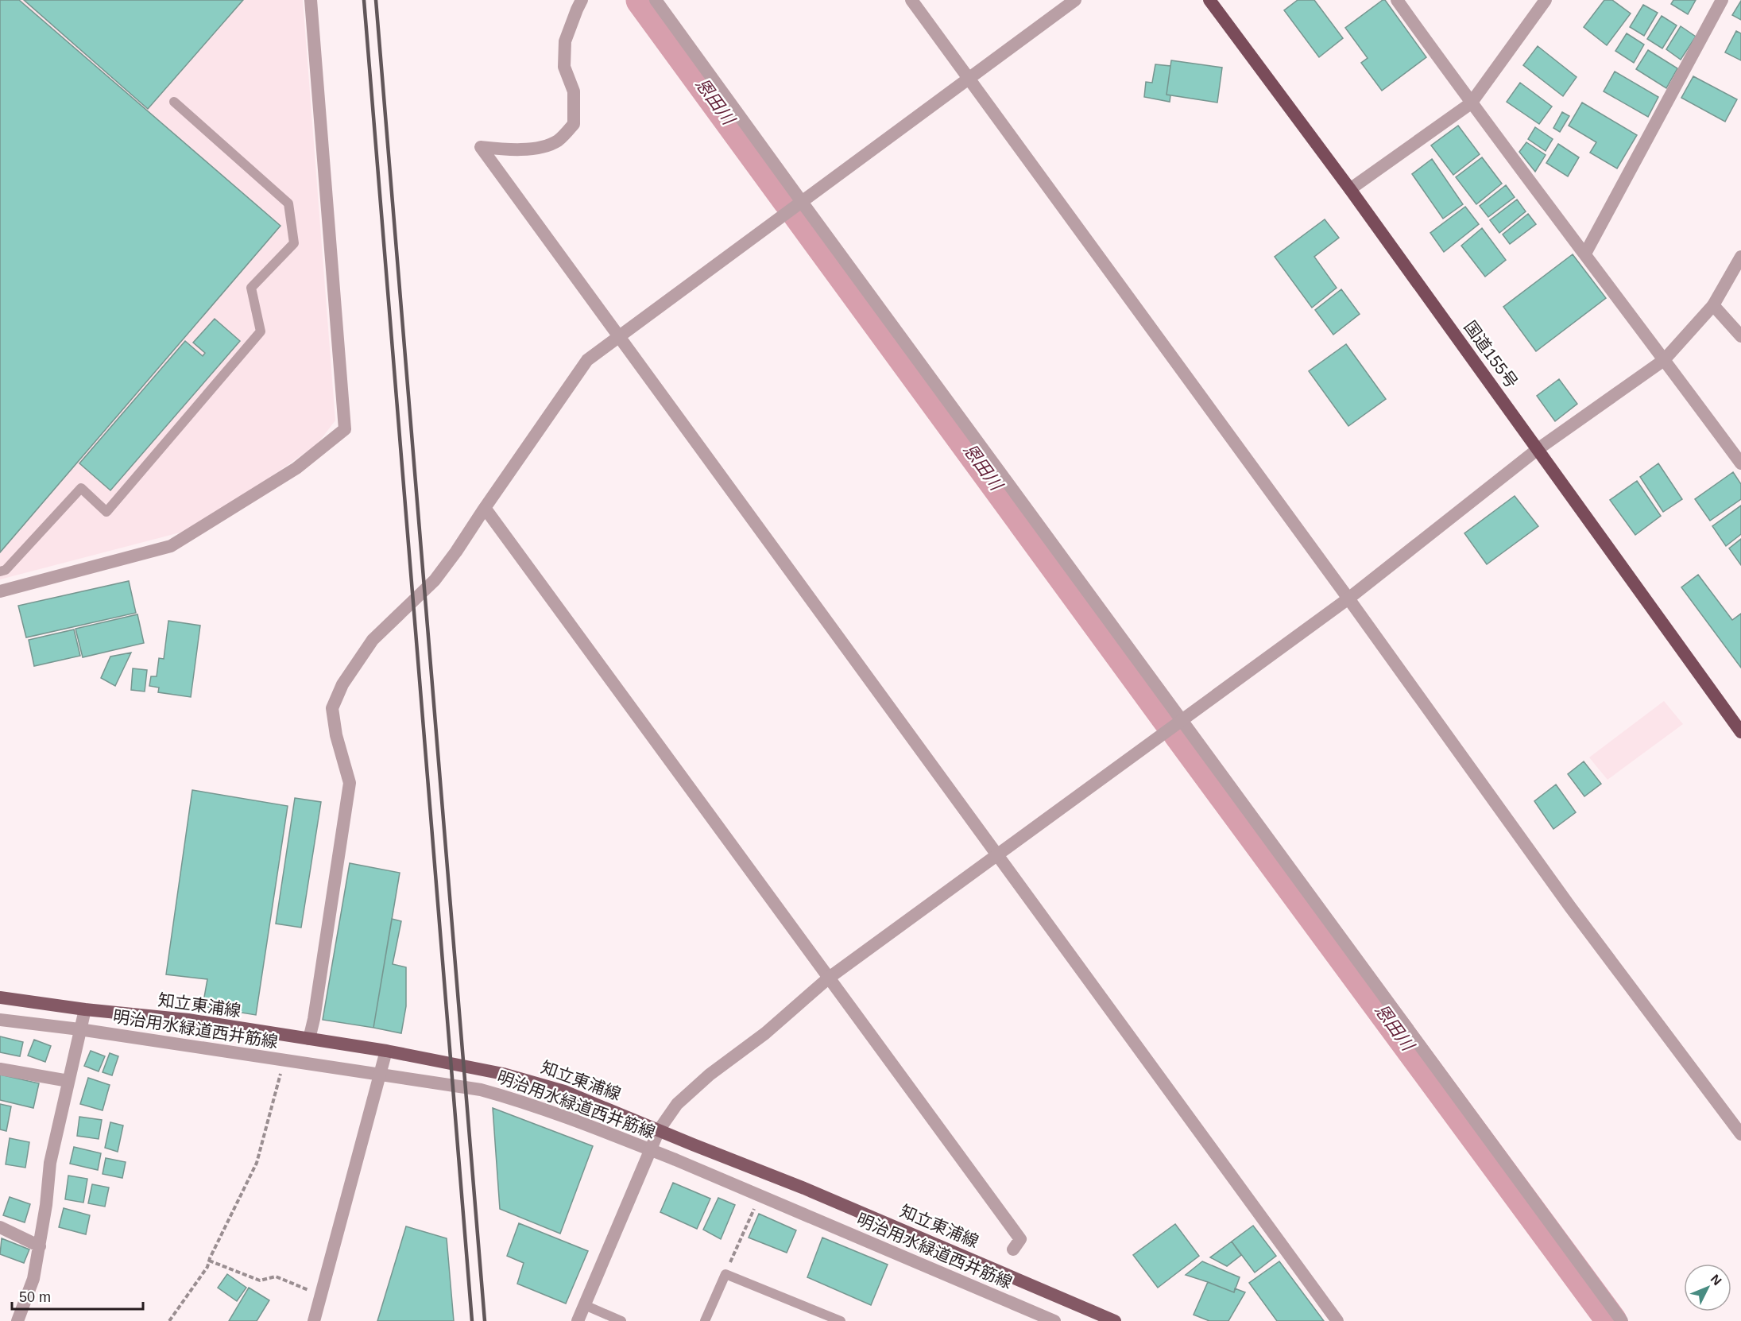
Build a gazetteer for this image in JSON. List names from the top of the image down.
{
  "streets": {
    "highway": ["国道155号"],
    "main road": ["知立東浦線"],
    "street": ["明治用水緑道西井筋線"]
  },
  "water": ["恩田川"],
  "scale_bar": "50 m",
  "north": "top right"
}
